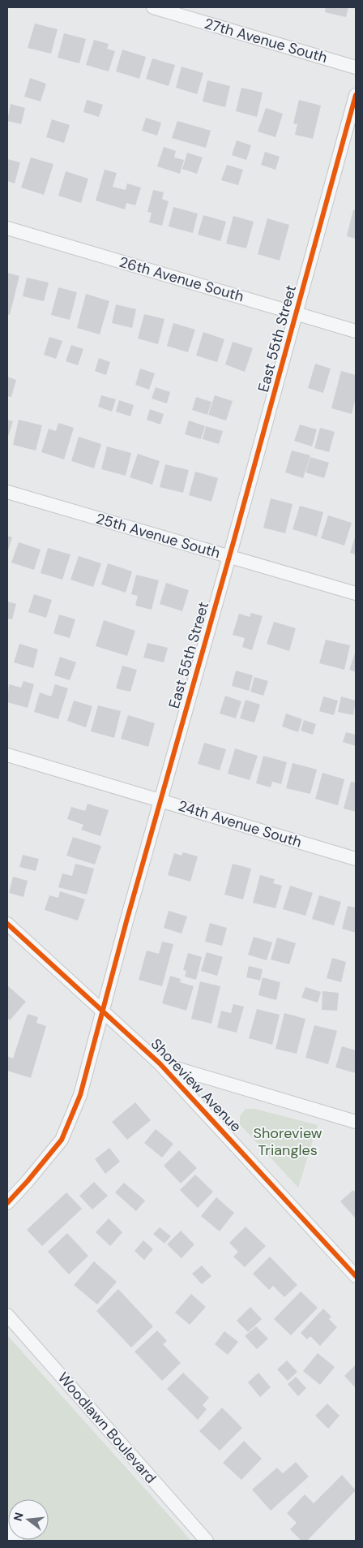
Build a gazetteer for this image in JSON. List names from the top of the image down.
{
  "streets": {
    "street": [
      "27th Avenue South",
      "26th Avenue South",
      "East 55th Street",
      "25th Avenue South",
      "24th Avenue South",
      "Shoreview Avenue",
      "Woodlawn Boulevard"
    ]
  },
  "crossings": [
    ["26th Avenue South", "East 55th Street"],
    ["East 55th Street", "25th Avenue South"],
    ["East 55th Street", "24th Avenue South"],
    ["East 55th Street", "Shoreview Avenue"]
  ],
  "parks": ["Shoreview Triangles"],
  "north": "left"
}
